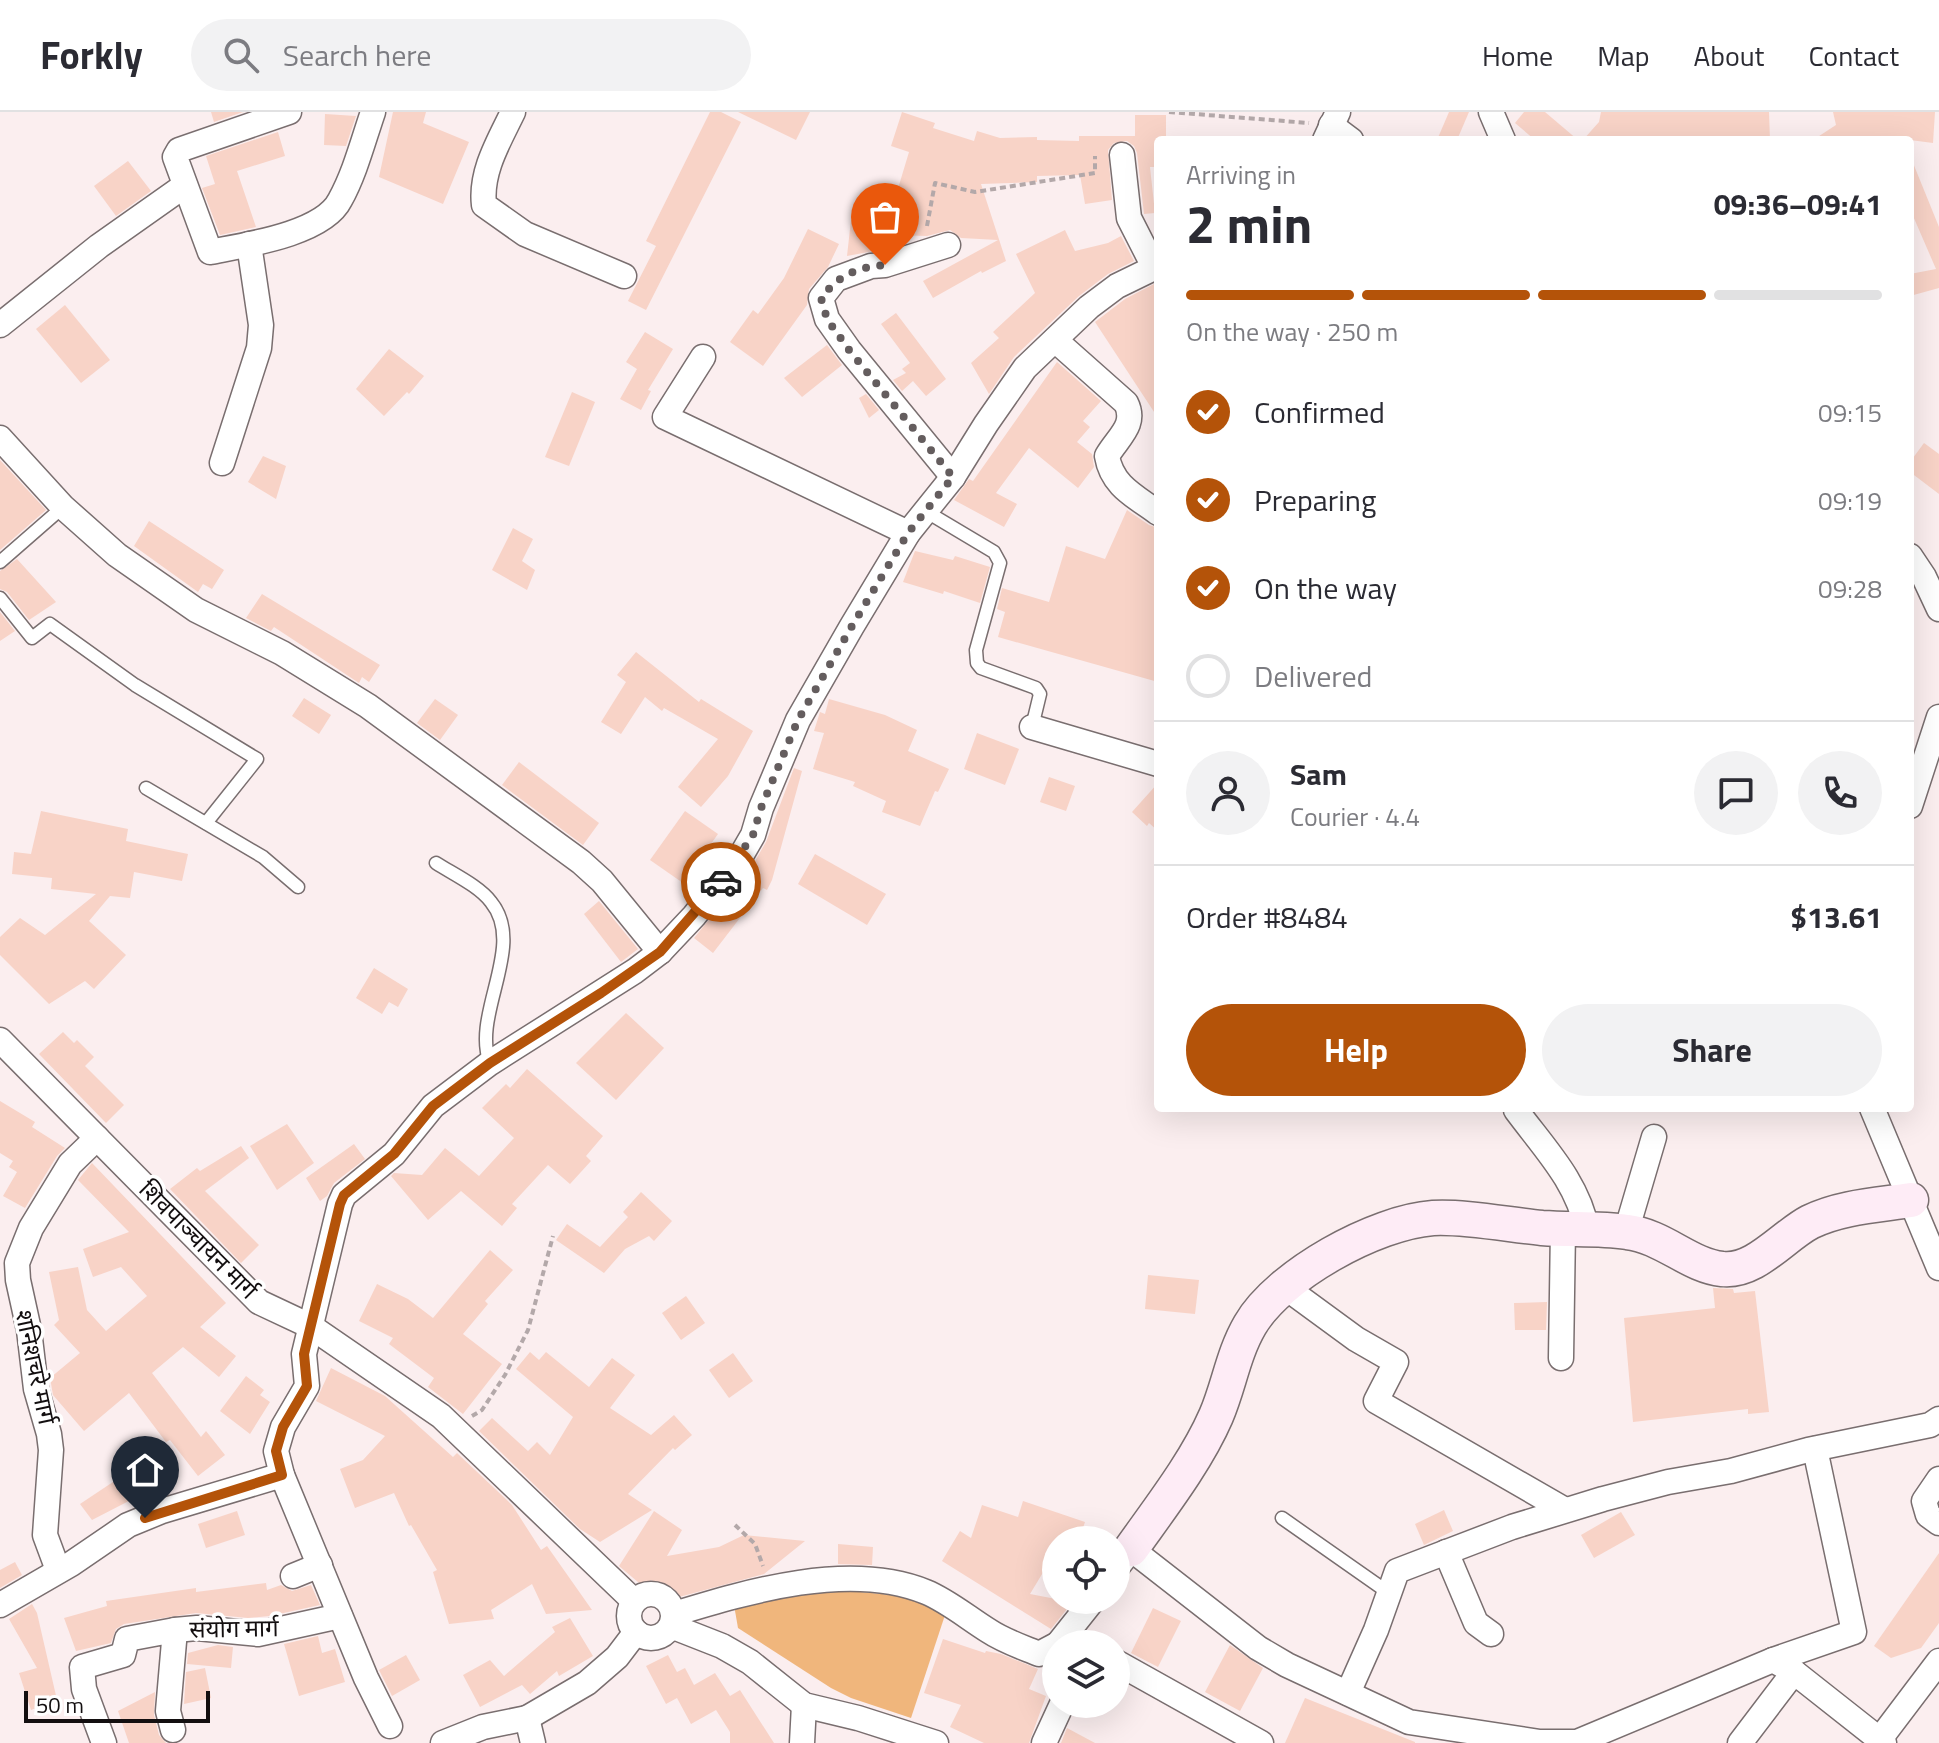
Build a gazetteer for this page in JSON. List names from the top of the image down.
{
  "streets": {
    "street": ["शिवपाञ्चायन मार्ग", "शनिशचरे मार्ग", "संयोग मार्ग"]
  },
  "crossings": [
    ["शिवपाञ्चायन मार्ग", "शनिशचरे मार्ग"]
  ],
  "scale_bar": "50 m",
  "page": {
    "header": "Forkly",
    "search": "Search here",
    "nav": [
      "Home",
      "Map",
      "About",
      "Contact"
    ],
    "heading": ["2 min", "Arriving in", "09:36–09:41"],
    "panel": [
      "Sam",
      "Courier · 4.4",
      "Order #8484",
      "$13.61"
    ],
    "bar": "On the way · 250 m",
    "list": [
      ["Confirmed", "09:15"],
      ["Preparing", "09:19"],
      ["On the way", "09:28"],
      "Delivered"
    ],
    "buttons": ["Help", "Share"],
    "scale": "50 m"
  }
}
